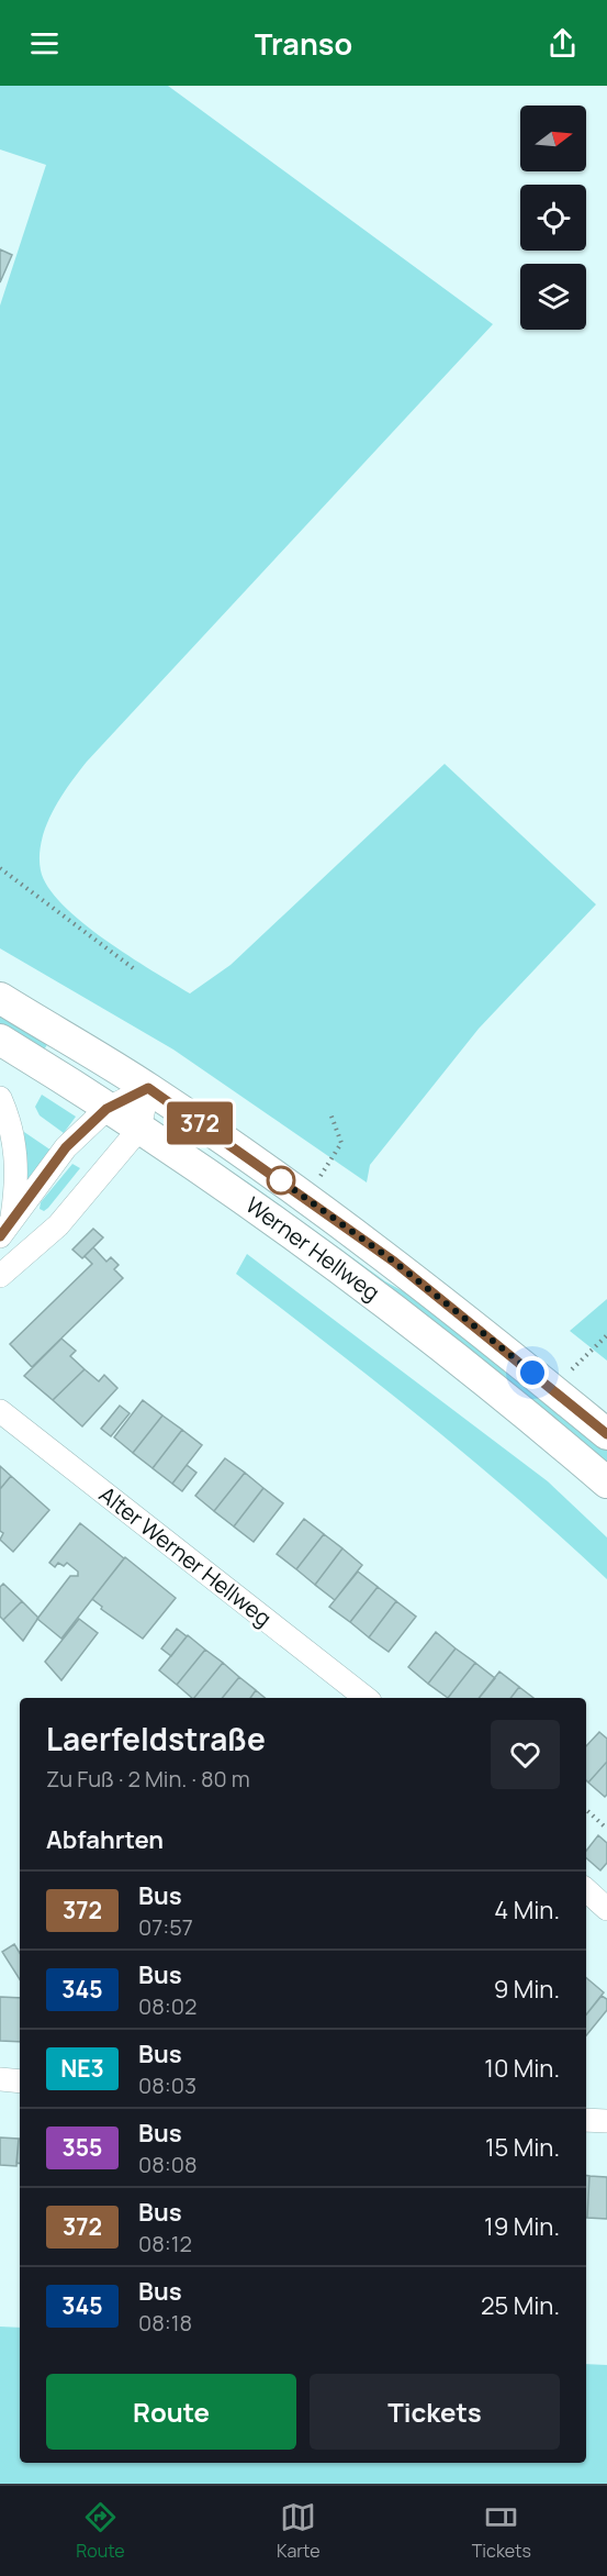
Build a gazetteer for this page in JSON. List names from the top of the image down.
{
  "streets": {
    "main road": ["Werner Hellweg"],
    "street": ["Alter Werner Hellweg"]
  },
  "lines": ["bus line 372"],
  "north": "right",
  "page": {
    "header": "Transo",
    "on_map": "372",
    "heading": [
      ["Laerfeldstraße", "Zu Fuß · 2 Min. · 80 m"],
      "Abfahrten"
    ],
    "list": [
      {
        "mark": "372",
        "name": "Bus",
        "note": "07:57",
        "value": "4 Min."
      },
      {
        "mark": "345",
        "name": "Bus",
        "note": "08:02",
        "value": "9 Min."
      },
      {
        "mark": "NE3",
        "name": "Bus",
        "note": "08:03",
        "value": "10 Min."
      },
      {
        "mark": "355",
        "name": "Bus",
        "note": "08:08",
        "value": "15 Min."
      },
      {
        "mark": "372",
        "name": "Bus",
        "note": "08:12",
        "value": "19 Min."
      },
      {
        "mark": "345",
        "name": "Bus",
        "note": "08:18",
        "value": "25 Min."
      }
    ],
    "buttons": ["Route", "Tickets"],
    "tabs": ["Route", "Karte", "Tickets"]
  }
}
